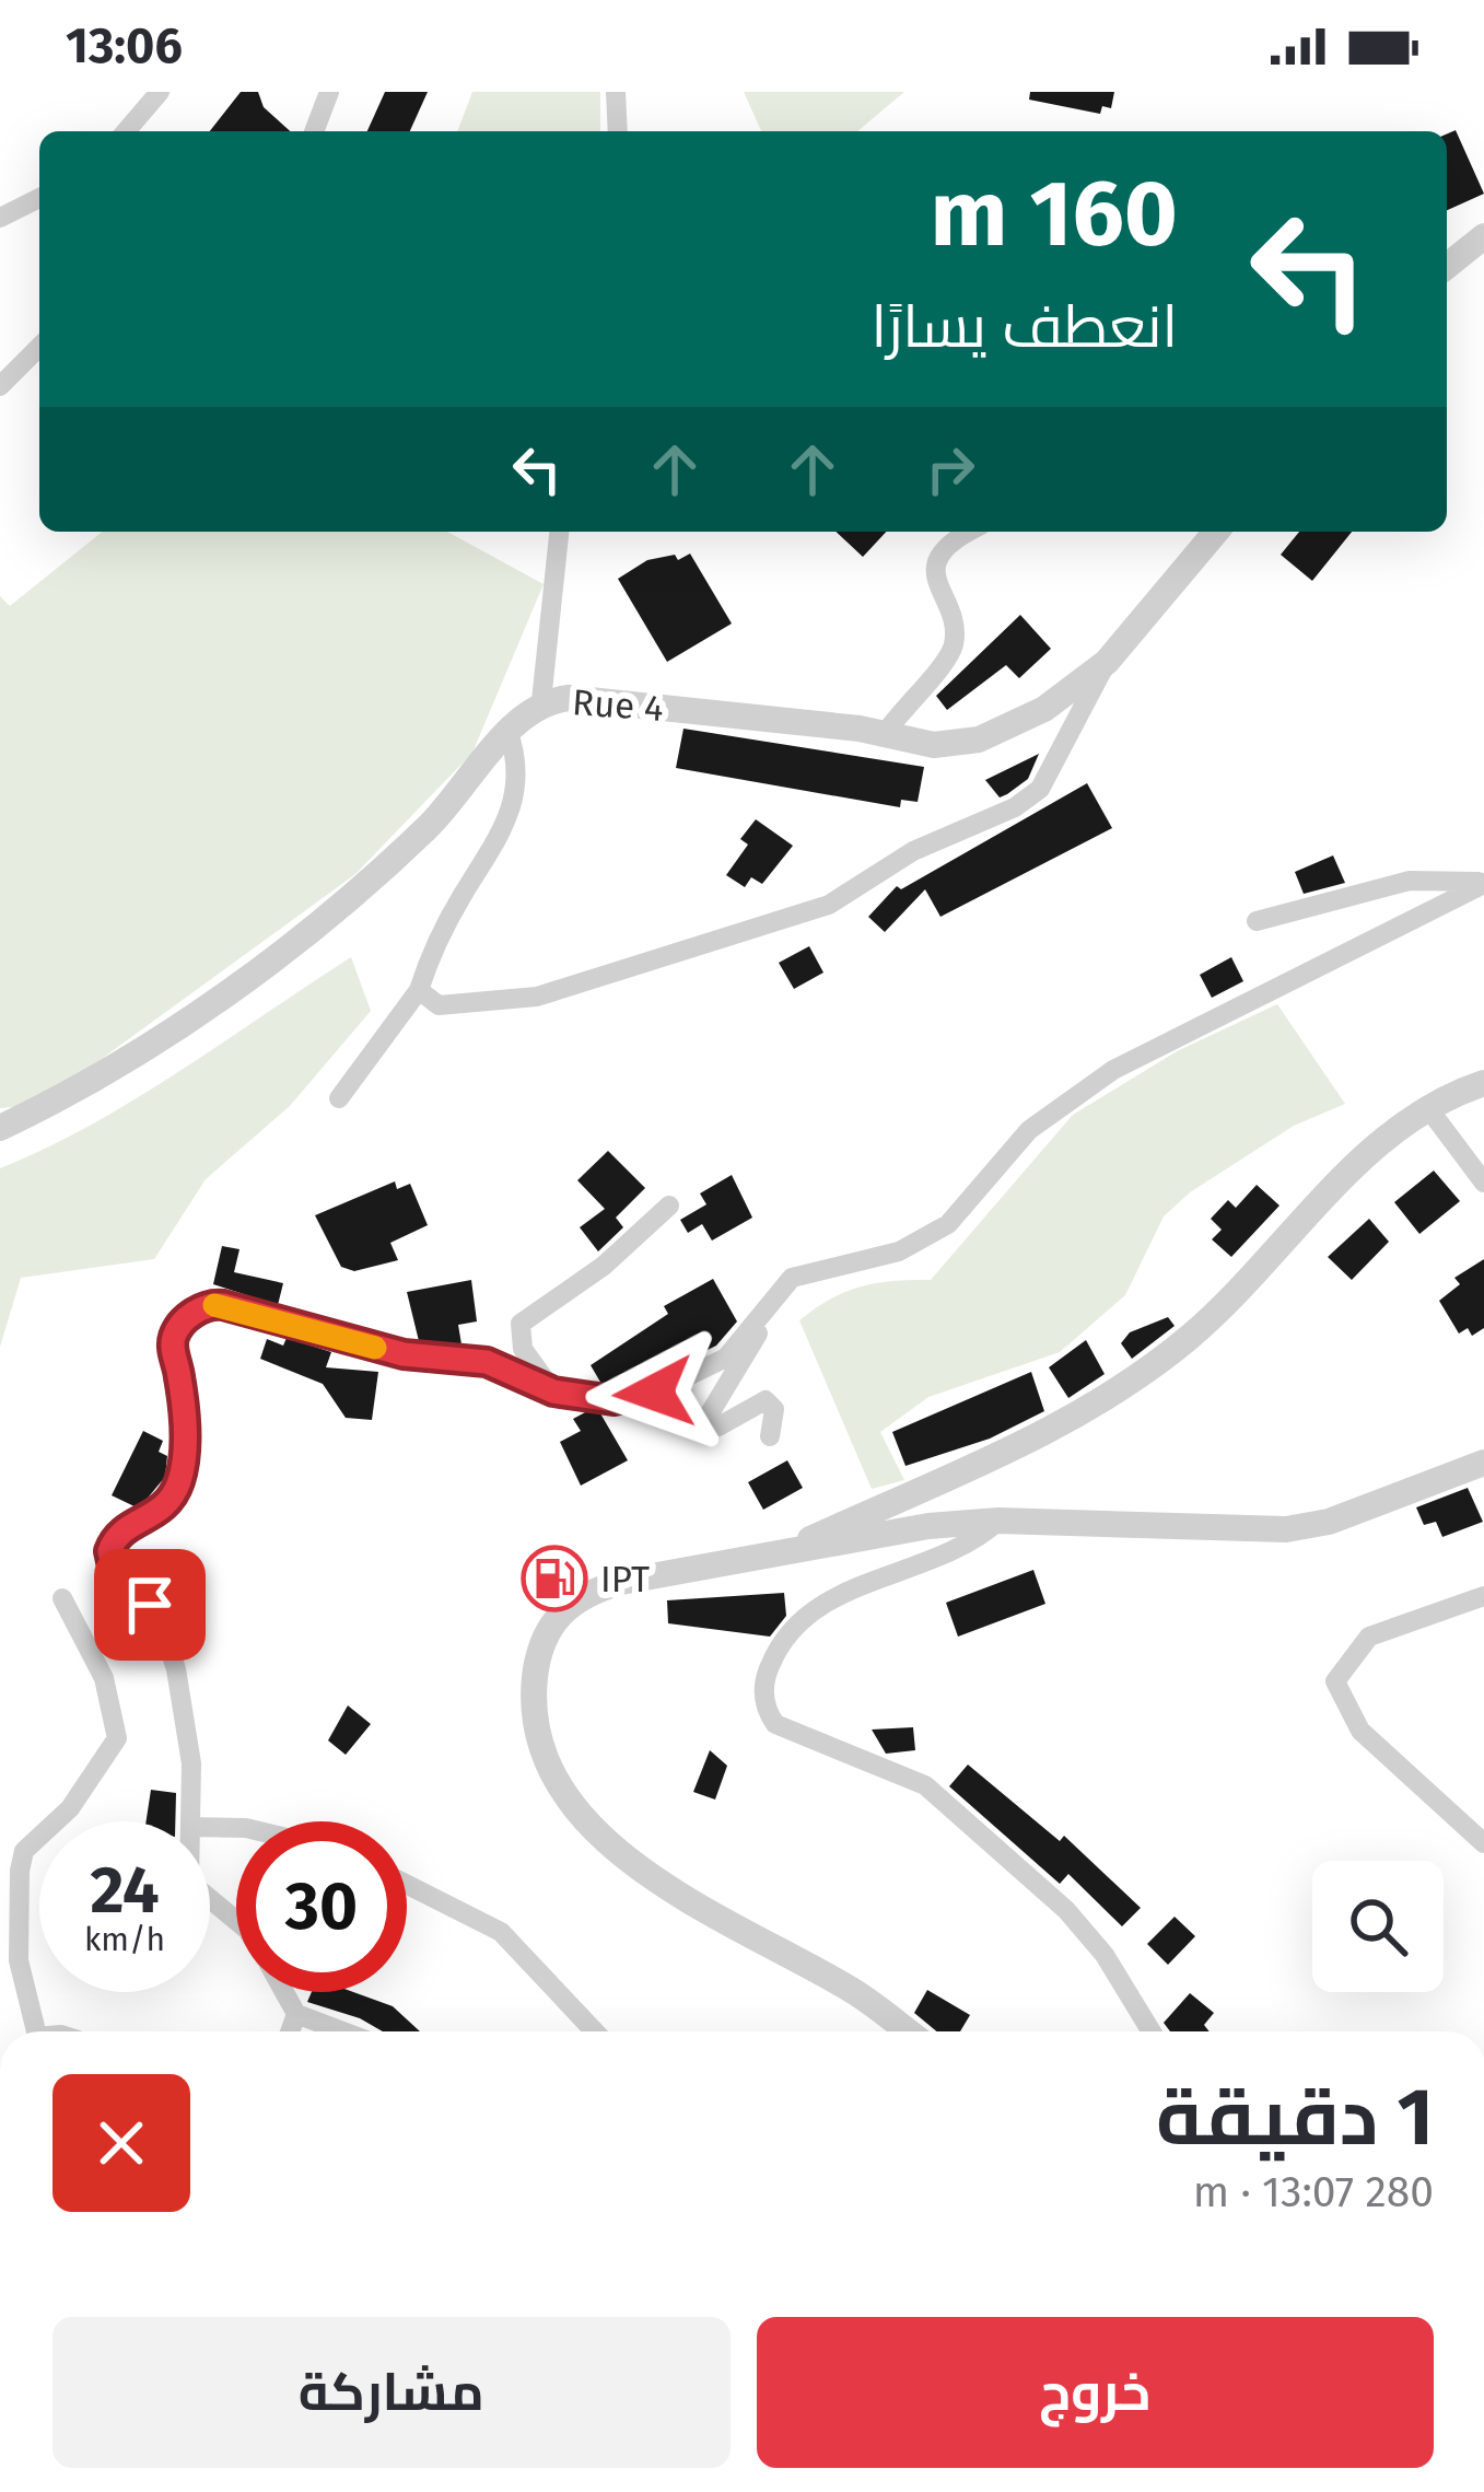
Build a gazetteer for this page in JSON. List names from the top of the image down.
{
  "streets": {
    "street": ["Rue 4"]
  },
  "places": {
    "fuel station": ["IPT"]
  },
  "page": {
    "status": "13:06",
    "turn": ["160 m", "انعطف يسارًا"],
    "speed": "24 km/h",
    "limit": "30",
    "heading": ["1 دقيقة", "280 m · 13:07"],
    "buttons": ["خروج", "مشاركة"]
  }
}
